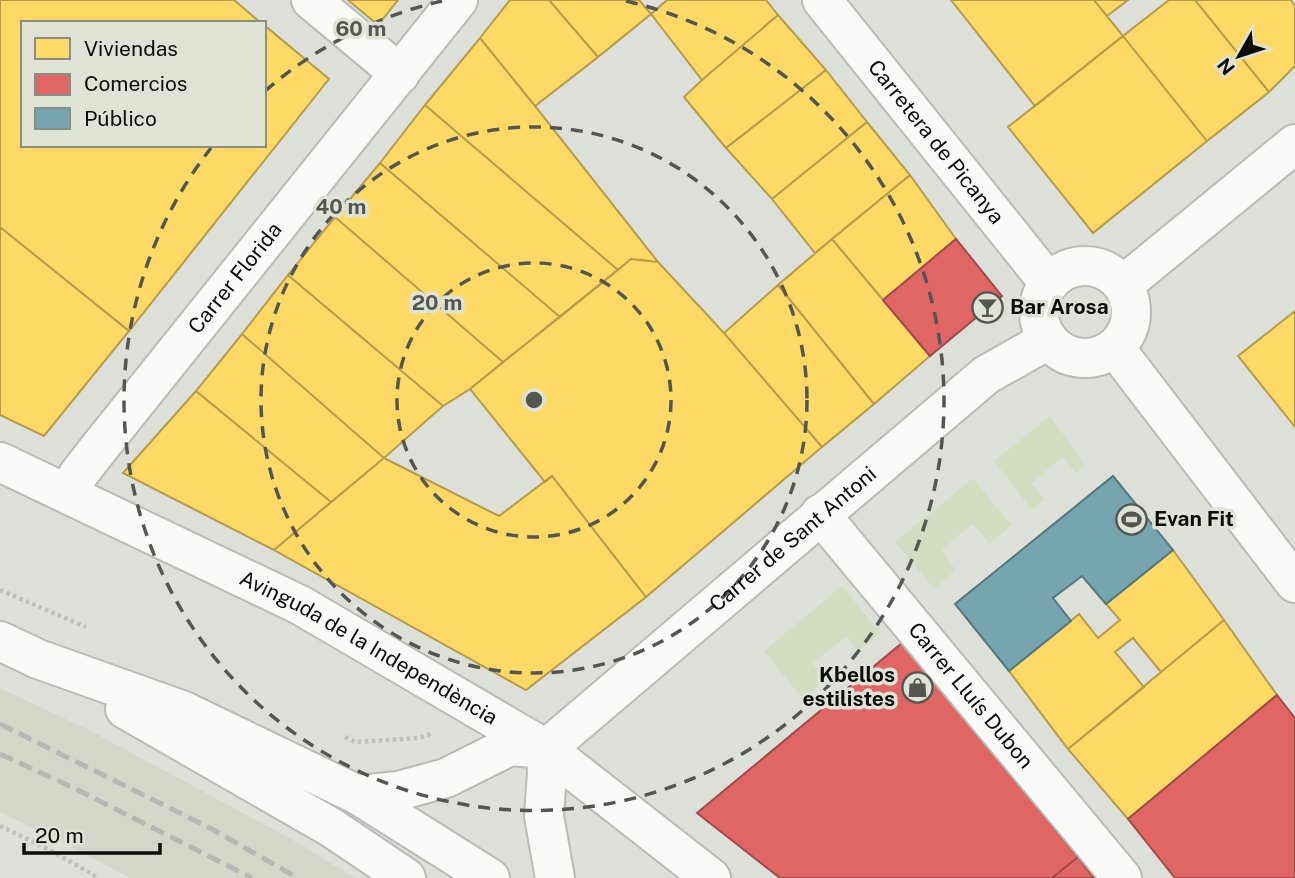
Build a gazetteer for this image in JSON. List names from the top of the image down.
{
  "streets": {
    "street": [
      "Carretera de Picanya",
      "Carrer Florida",
      "Carrer de Sant Antoni",
      "Avinguda de la Independència",
      "Carrer Lluís Dubon"
    ]
  },
  "crossings": [
    ["Carretera de Picanya", "Carrer de Sant Antoni"],
    ["Carrer Florida", "Avinguda de la Independència"],
    ["Carrer de Sant Antoni", "Avinguda de la Independència"],
    ["Carrer de Sant Antoni", "Carrer Lluís Dubon"]
  ],
  "places": {
    "bar": ["Bar Arosa"],
    "sports": ["Evan Fit"],
    "shop": ["Kbellos estilistes"]
  },
  "legend": ["Viviendas", "Comercios", "Público"],
  "scale_bar": "20 m",
  "north": "bottom left",
  "rings": ["60 m", "40 m", "20 m"]
}
